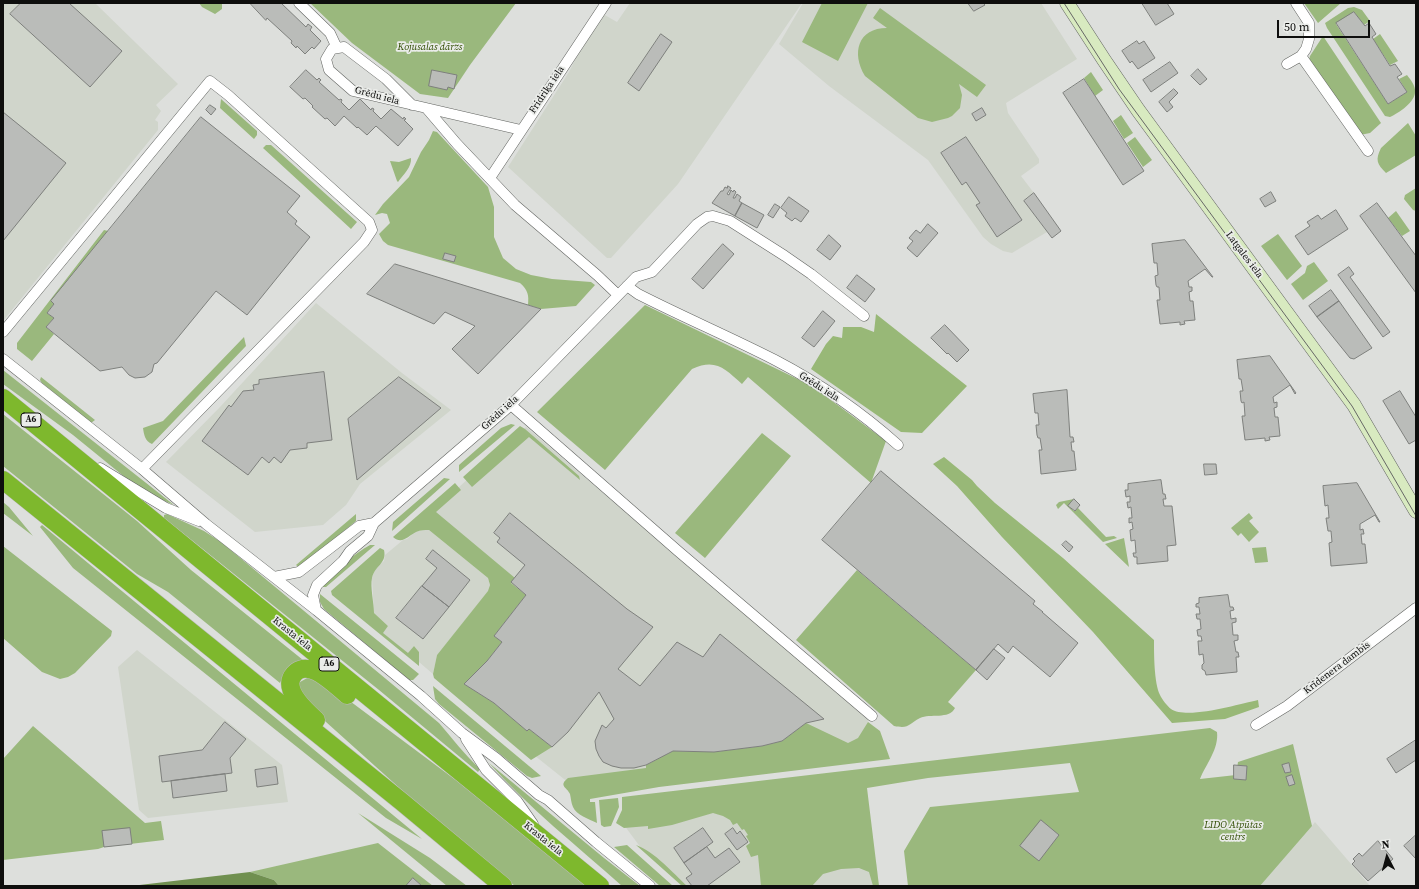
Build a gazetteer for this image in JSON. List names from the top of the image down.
{
  "streets": {
    "highway": ["A6", "Krasta iela"],
    "street": [
      "Fridriķa iela",
      "Grēdu iela",
      "Latgales iela",
      "Krīdenera dambis"
    ]
  },
  "crossings": [
    ["Fridriķa iela", "Grēdu iela"]
  ],
  "parks": ["Kojusalas dārzs", "LIDO Atpūtas centrs"],
  "scale_bar": "50 m",
  "north": "top"
}
